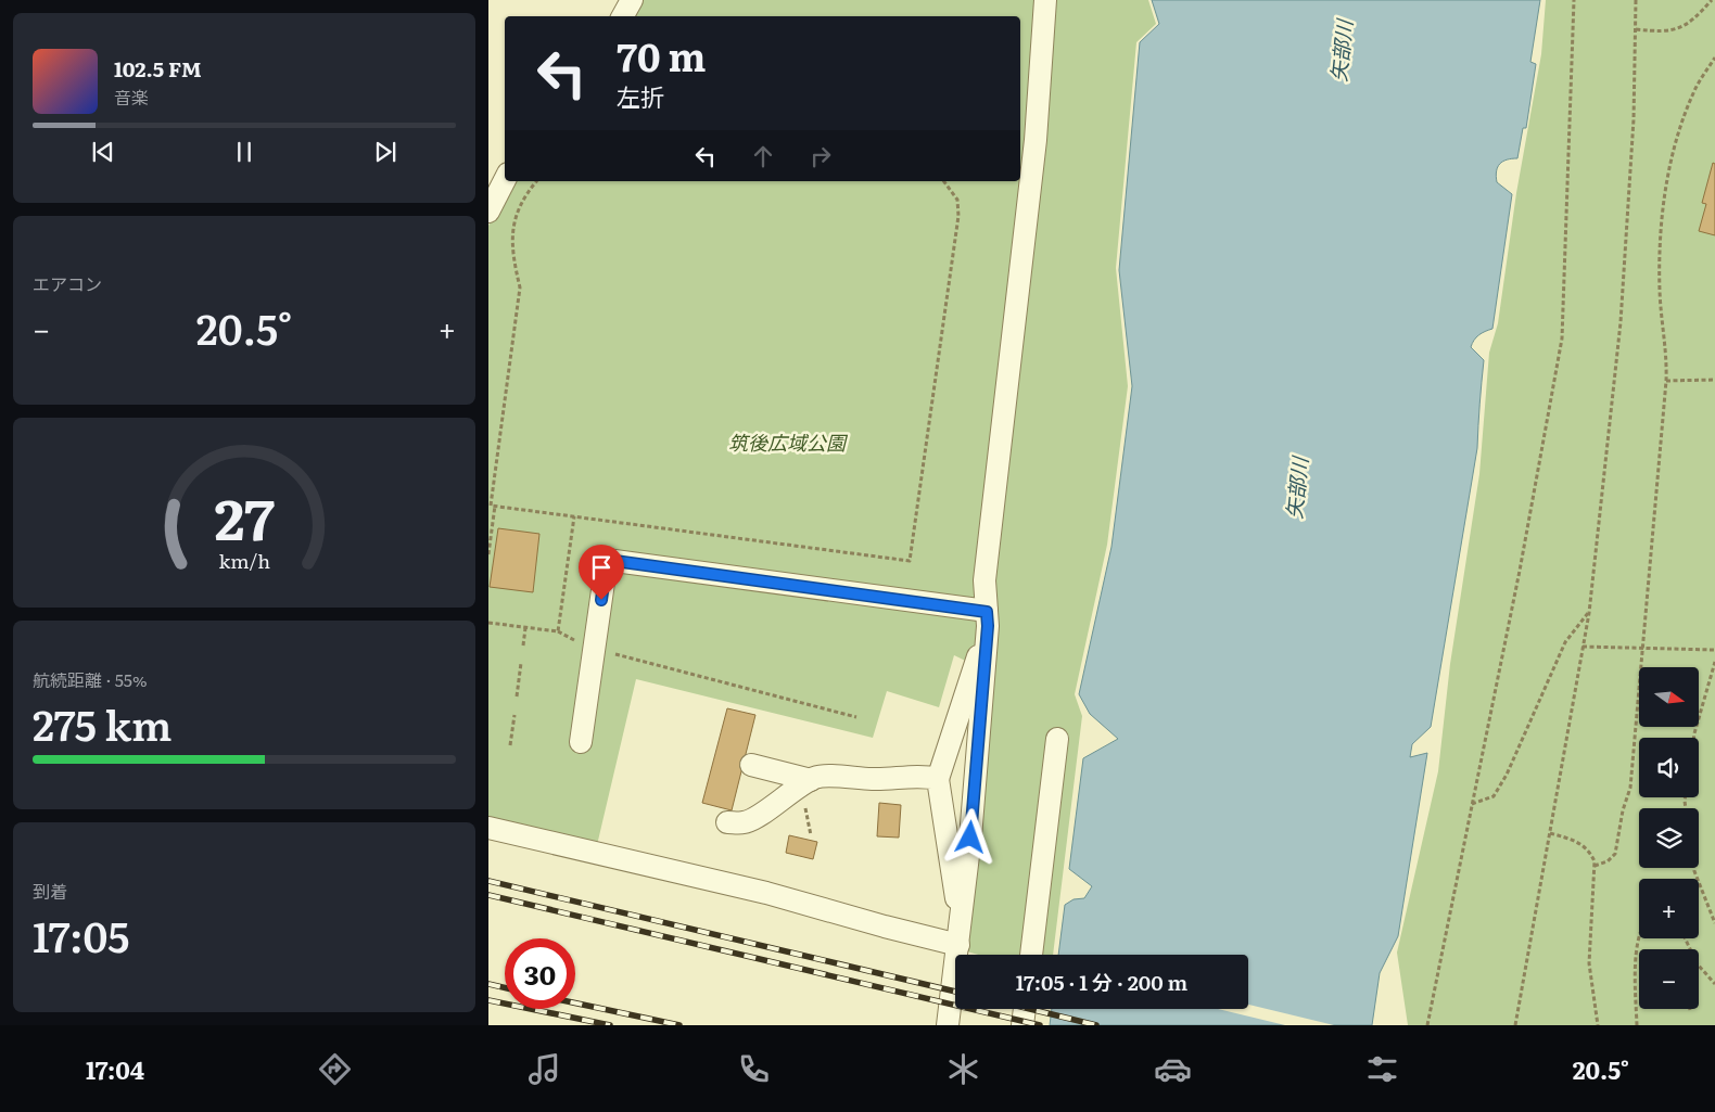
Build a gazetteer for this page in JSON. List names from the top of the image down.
{
  "water": ["矢部川"],
  "parks": ["筑後広域公園"],
  "north": "right",
  "page": {
    "turn": ["70 m", "左折"],
    "song": ["102.5 FM", "音楽"],
    "tile": [
      "エアコン",
      ["航続距離 · 55%", "275 km"],
      ["到着", "17:05"]
    ],
    "heat": ["−", "20.5°", "+"],
    "map_buttons": ["+", "−"],
    "limit": "30",
    "trip": "17:05 · 1 分 · 200 m",
    "tabs": ["17:04", "20.5°"],
    "gauge": ["27", "km/h"]
  }
}
